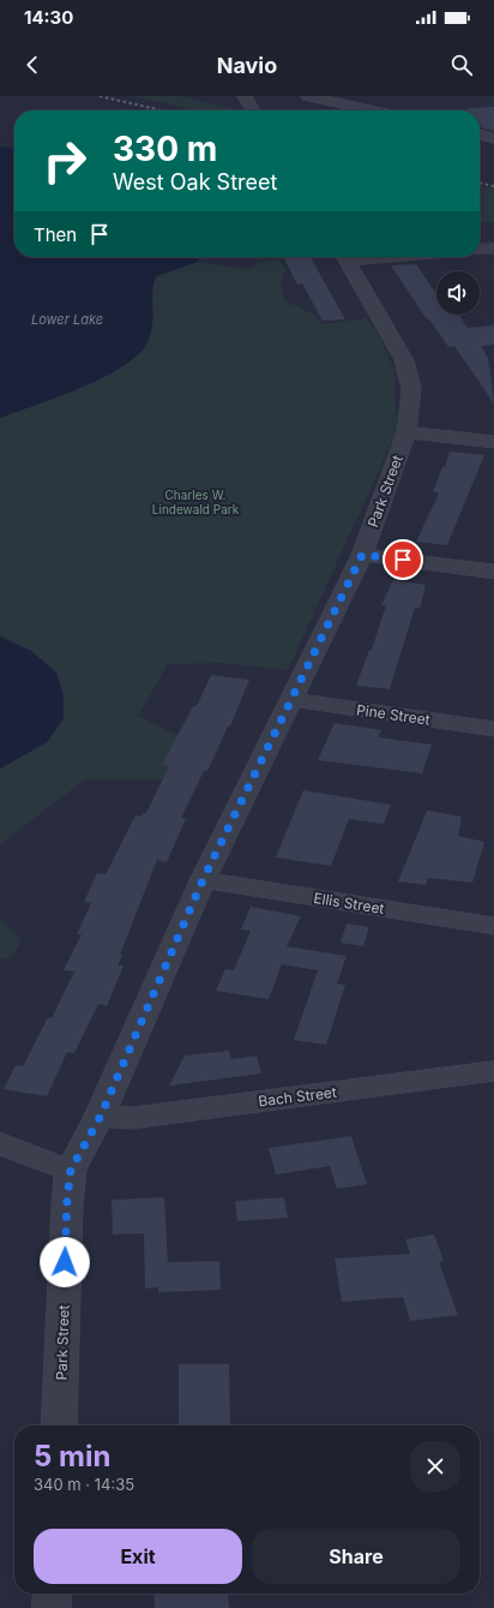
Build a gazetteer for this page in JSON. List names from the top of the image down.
{
  "streets": {
    "street": [
      "Park Street",
      "Pine Street",
      "Ellis Street",
      "Bach Street"
    ]
  },
  "crossings": [
    ["Park Street", "Pine Street"],
    ["Park Street", "Ellis Street"],
    ["Park Street", "Bach Street"]
  ],
  "water": ["Lower Lake"],
  "parks": ["Charles W. Lindewald Park"],
  "page": {
    "status": "14:30",
    "header": "Navio",
    "turn": ["330 m", "West Oak Street"],
    "then": "Then",
    "heading": ["5 min", "340 m · 14:35"],
    "buttons": ["Exit", "Share"]
  }
}
